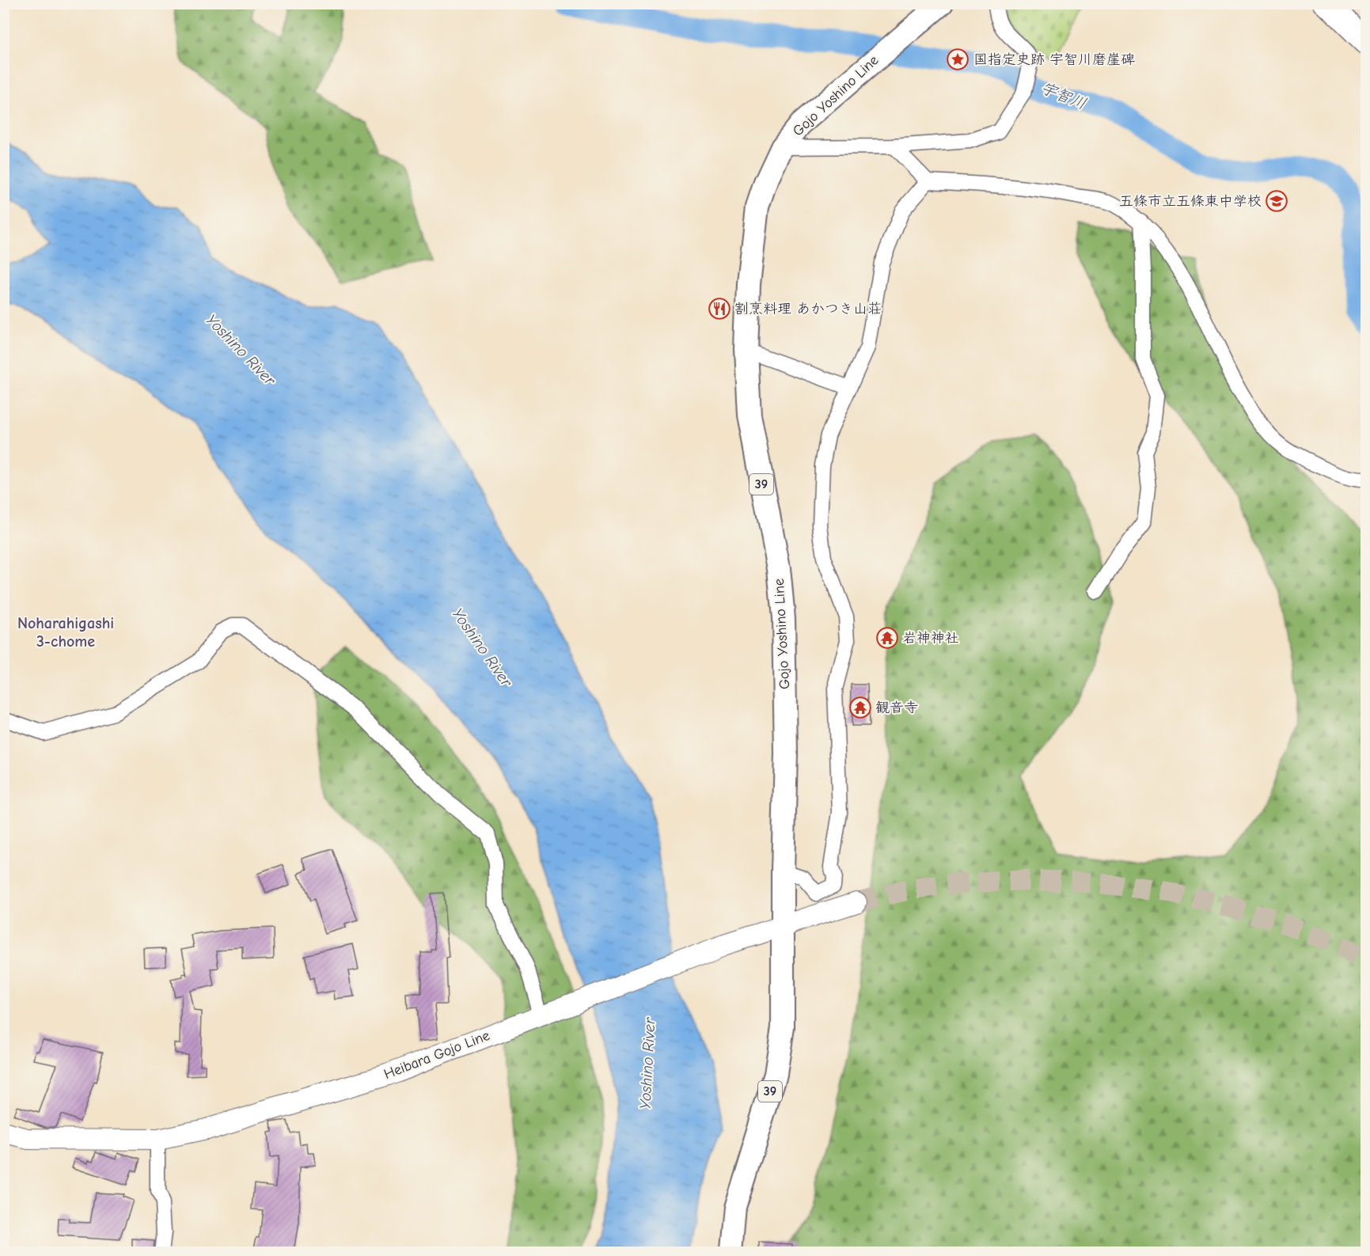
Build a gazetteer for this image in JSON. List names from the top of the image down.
{
  "streets": {
    "main road": ["Gojo Yoshino Line", "39", "Heibara Gojo Line"]
  },
  "crossings": [
    ["Gojo Yoshino Line", "Heibara Gojo Line"]
  ],
  "districts": ["Noharahigashi 3-chome"],
  "water": ["宇智川", "Yoshino River"],
  "places": {
    "place": ["国指定史跡 宇智川磨崖碑"],
    "school or university": ["五條市立五條東中学校"],
    "restaurant": ["割烹料理 あかつき山荘"],
    "temple": ["岩神神社", "観音寺"]
  }
}
